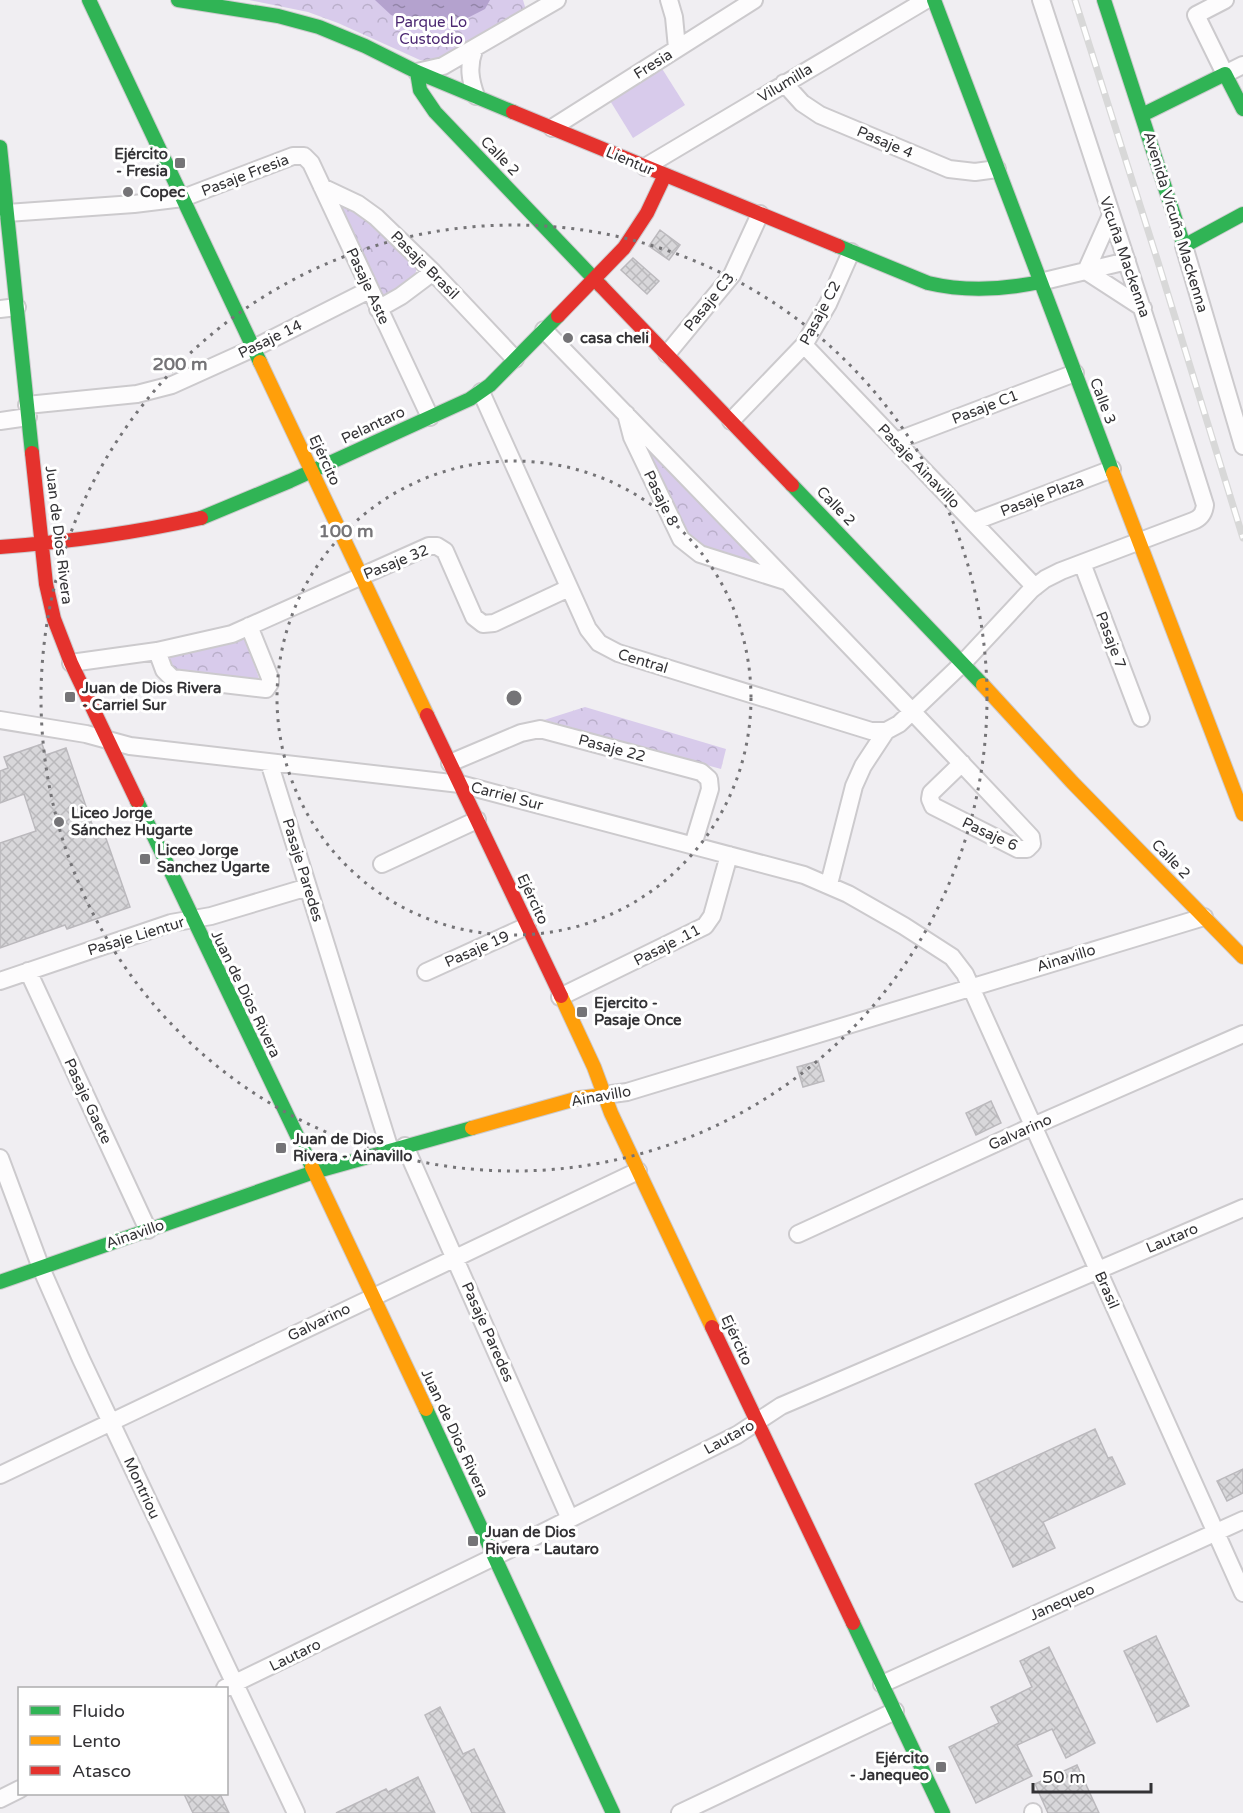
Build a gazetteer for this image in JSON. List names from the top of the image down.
{
  "streets": {
    "street": [
      "Fresia",
      "Vilumilla",
      "Pasaje 4",
      "Calle 2",
      "Lientur",
      "Pasaje Fresia",
      "Avenida Vicuña Mackenna",
      "Vicuña Mackenna",
      "Pasaje Brasil",
      "Pasaje Aste",
      "Pasaje C3",
      "Pasaje C2",
      "Pasaje 14",
      "Calle 3",
      "Pasaje C1",
      "Pelantaro",
      "Ejército",
      "Pasaje Ainavillo",
      "Pasaje Plaza",
      "Pasaje 8",
      "Juan de Dios Rivera",
      "Pasaje 32",
      "Pasaje 7",
      "Central",
      "Pasaje 22",
      "Carriel Sur",
      "Pasaje 6",
      "Pasaje Paredes",
      "Pasaje Lientur",
      "Pasaje .11",
      "Pasaje 19",
      "Ainavillo",
      "Pasaje Gaete",
      "Galvarino",
      "Lautaro",
      "Brasil",
      "Montriou",
      "Janequeo"
    ]
  },
  "crossings": [
    ["Fresia", "Lientur"],
    ["Vilumilla", "Pasaje 4"],
    ["Vilumilla", "Lientur"],
    ["Pasaje 4", "Calle 3"],
    ["Calle 2", "Lientur"],
    ["Calle 2", "Pasaje C3"],
    ["Calle 2", "Pasaje C2"],
    ["Calle 2", "Pelantaro"],
    ["Calle 2", "Ainavillo"],
    ["Lientur", "Vicuña Mackenna"],
    ["Lientur", "Pasaje C3"],
    ["Lientur", "Pasaje C2"],
    ["Lientur", "Calle 3"],
    ["Lientur", "Pelantaro"],
    ["Pasaje Fresia", "Pasaje Aste"],
    ["Pasaje Fresia", "Ejército"],
    ["Pasaje Fresia", "Juan de Dios Rivera"],
    ["Vicuña Mackenna", "Calle 3"],
    ["Pasaje Brasil", "Pasaje Aste"],
    ["Pasaje Brasil", "Pelantaro"],
    ["Pasaje Aste", "Pasaje 14"],
    ["Pasaje Aste", "Pelantaro"],
    ["Pasaje C2", "Pasaje Ainavillo"],
    ["Pasaje 14", "Ejército"],
    ["Pasaje 14", "Juan de Dios Rivera"],
    ["Calle 3", "Pasaje C1"],
    ["Calle 3", "Pasaje Plaza"],
    ["Pasaje C1", "Pasaje Ainavillo"],
    ["Pelantaro", "Ejército"],
    ["Pelantaro", "Pasaje 8"],
    ["Pelantaro", "Juan de Dios Rivera"],
    ["Pelantaro", "Central"],
    ["Ejército", "Pasaje 32"],
    ["Ejército", "Pasaje 22"],
    ["Ejército", "Carriel Sur"],
    ["Ejército", "Pasaje .11"],
    ["Ejército", "Pasaje 19"],
    ["Ejército", "Ainavillo"],
    ["Ejército", "Galvarino"],
    ["Ejército", "Lautaro"],
    ["Ejército", "Janequeo"],
    ["Pasaje Ainavillo", "Pasaje Plaza"],
    ["Pasaje 8", "Pasaje 6"],
    ["Juan de Dios Rivera", "Pasaje 32"],
    ["Juan de Dios Rivera", "Carriel Sur"],
    ["Juan de Dios Rivera", "Pasaje Lientur"],
    ["Juan de Dios Rivera", "Ainavillo"],
    ["Juan de Dios Rivera", "Galvarino"],
    ["Juan de Dios Rivera", "Lautaro"],
    ["Pasaje 32", "Central"],
    ["Pasaje 22", "Carriel Sur"],
    ["Carriel Sur", "Pasaje Paredes"],
    ["Carriel Sur", "Pasaje .11"],
    ["Carriel Sur", "Ainavillo"],
    ["Carriel Sur", "Brasil"],
    ["Pasaje Paredes", "Pasaje Lientur"],
    ["Pasaje Paredes", "Ainavillo"],
    ["Pasaje Paredes", "Galvarino"],
    ["Pasaje Paredes", "Lautaro"],
    ["Pasaje Lientur", "Pasaje Gaete"],
    ["Ainavillo", "Pasaje Gaete"],
    ["Ainavillo", "Brasil"],
    ["Ainavillo", "Montriou"],
    ["Galvarino", "Brasil"],
    ["Galvarino", "Montriou"],
    ["Lautaro", "Brasil"],
    ["Lautaro", "Montriou"],
    ["Brasil", "Janequeo"]
  ],
  "parks": ["Parque Lo Custodio"],
  "places": {
    "transit": [
      "Ejército - Fresia",
      "Juan de Dios Rivera - Carriel Sur",
      "Liceo Jorge Sanchez Ugarte",
      "Ejercito - Pasaje Once",
      "Juan de Dios Rivera - Ainavillo",
      "Juan de Dios Rivera - Lautaro",
      "Ejército - Janequeo"
    ],
    "other": ["Copec", "casa cheli", "Liceo Jorge Sánchez Hugarte"]
  },
  "legend": ["Fluido", "Lento", "Atasco"],
  "scale_bar": "50 m",
  "rings": ["200 m", "100 m"]
}
